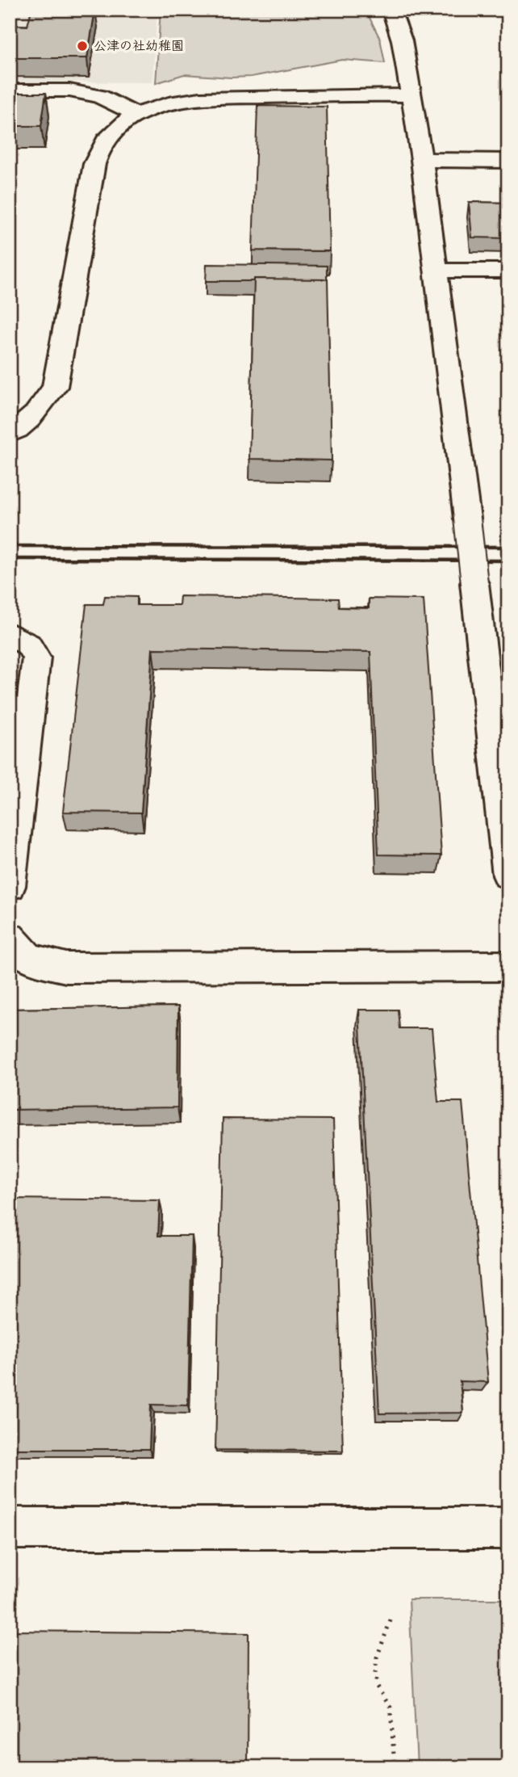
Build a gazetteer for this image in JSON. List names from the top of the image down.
{
  "places": ["公津の社幼稚園"]
}
